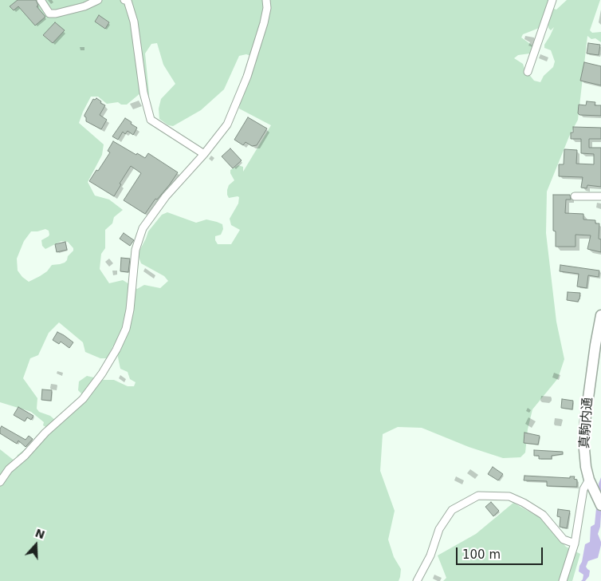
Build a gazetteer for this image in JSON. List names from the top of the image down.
{
  "streets": {
    "highway": ["真駒内通"]
  },
  "scale_bar": "100 m",
  "north": "top"
}
